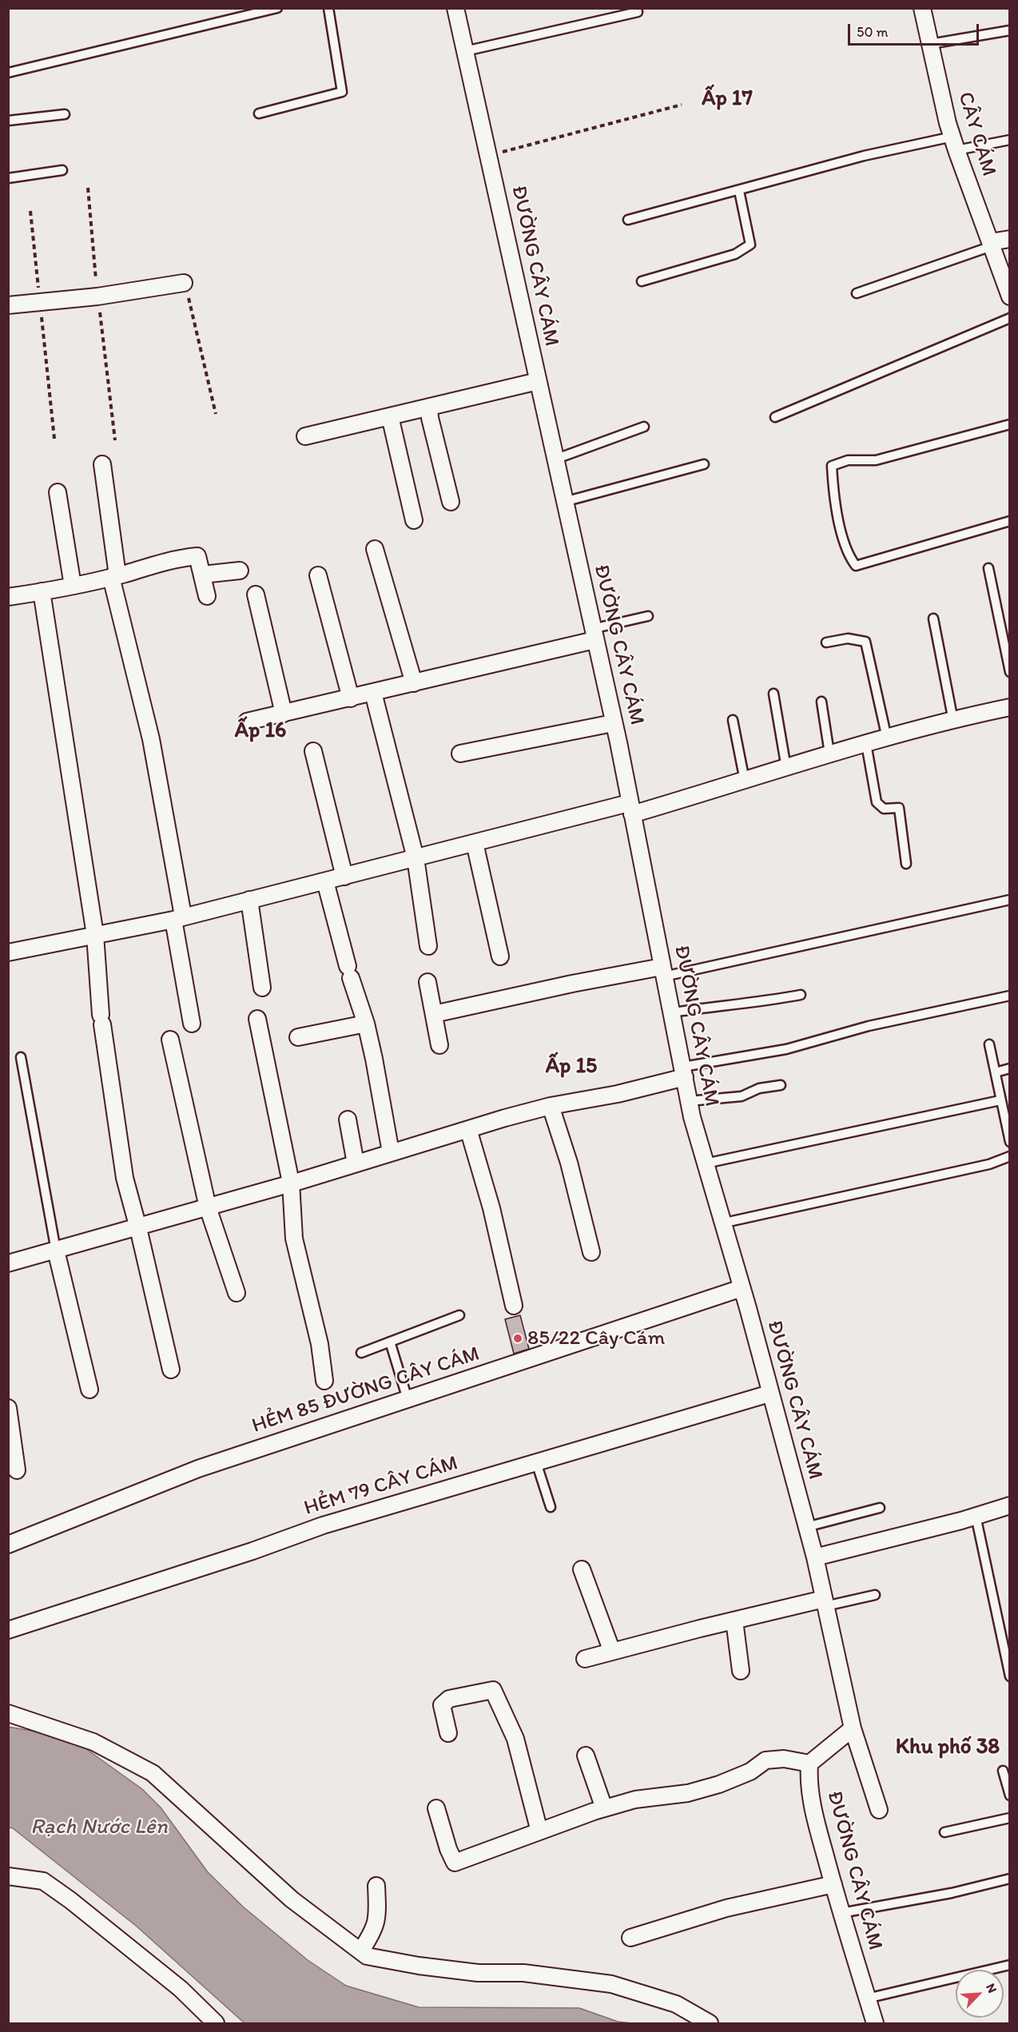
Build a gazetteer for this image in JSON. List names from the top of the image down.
{
  "streets": {
    "street": [
      "CÂY CÁM",
      "ĐƯỜNG CÂY CÁM",
      "HẺM 85 ĐƯỜNG CÂY CÁM",
      "HẺM 79 CÂY CÁM"
    ]
  },
  "crossings": [
    ["ĐƯỜNG CÂY CÁM", "HẺM 85 ĐƯỜNG CÂY CÁM"],
    ["ĐƯỜNG CÂY CÁM", "HẺM 79 CÂY CÁM"]
  ],
  "districts": [
    "Ấp 17",
    "Ấp 16",
    "Ấp 15",
    "Khu phố 38"
  ],
  "water": ["Rạch Nước Lên"],
  "places": ["85/22 Cây Cám"],
  "scale_bar": "50 m",
  "north": "top right"
}
